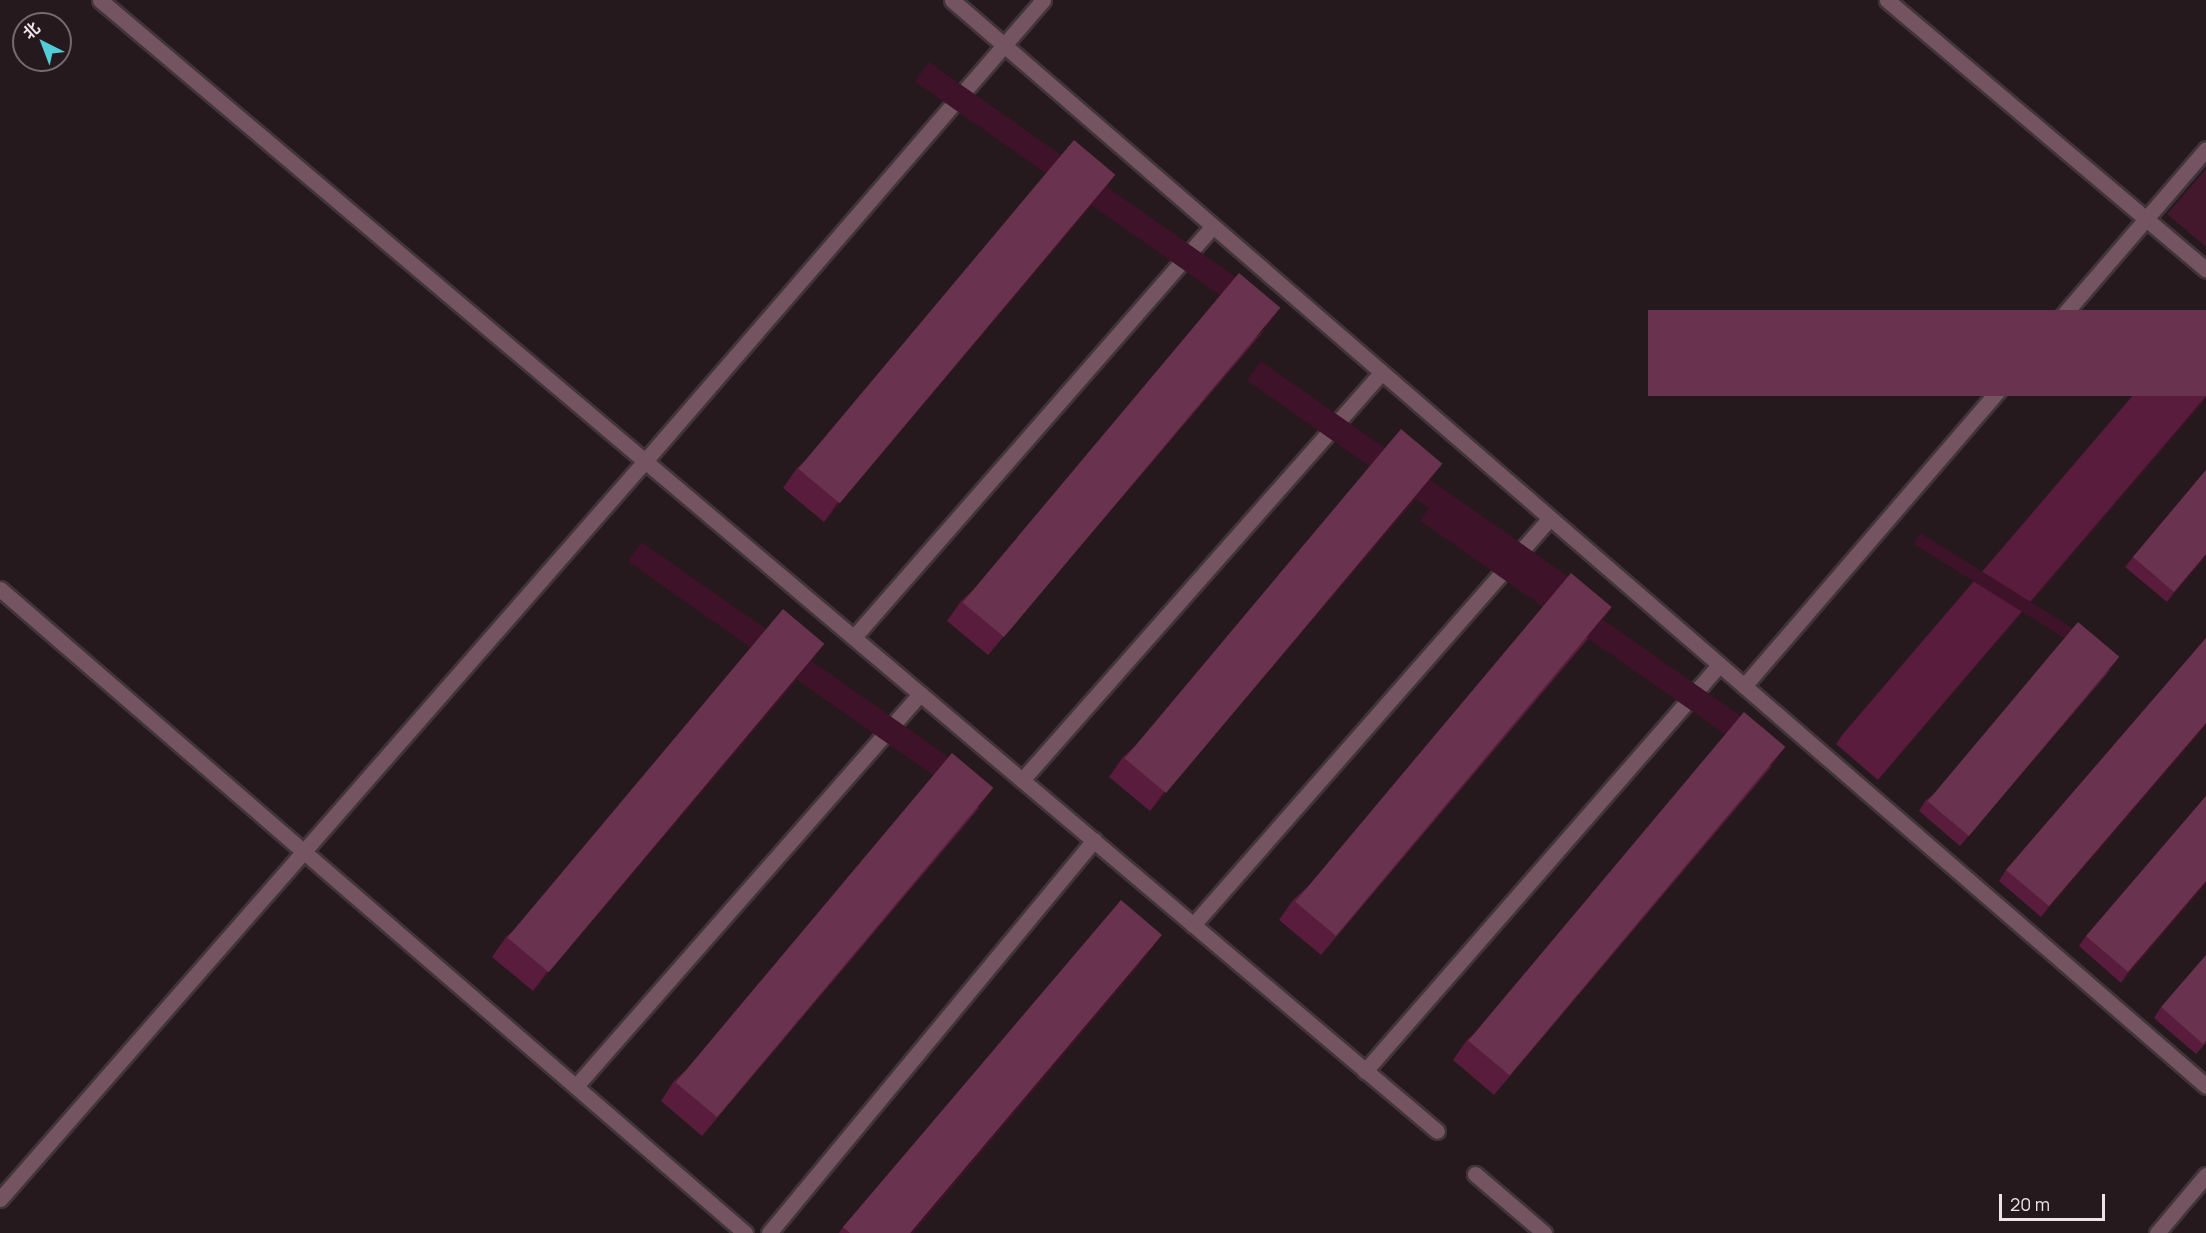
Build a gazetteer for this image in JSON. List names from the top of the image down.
{
  "scale_bar": "20 m",
  "north": "top left"
}
